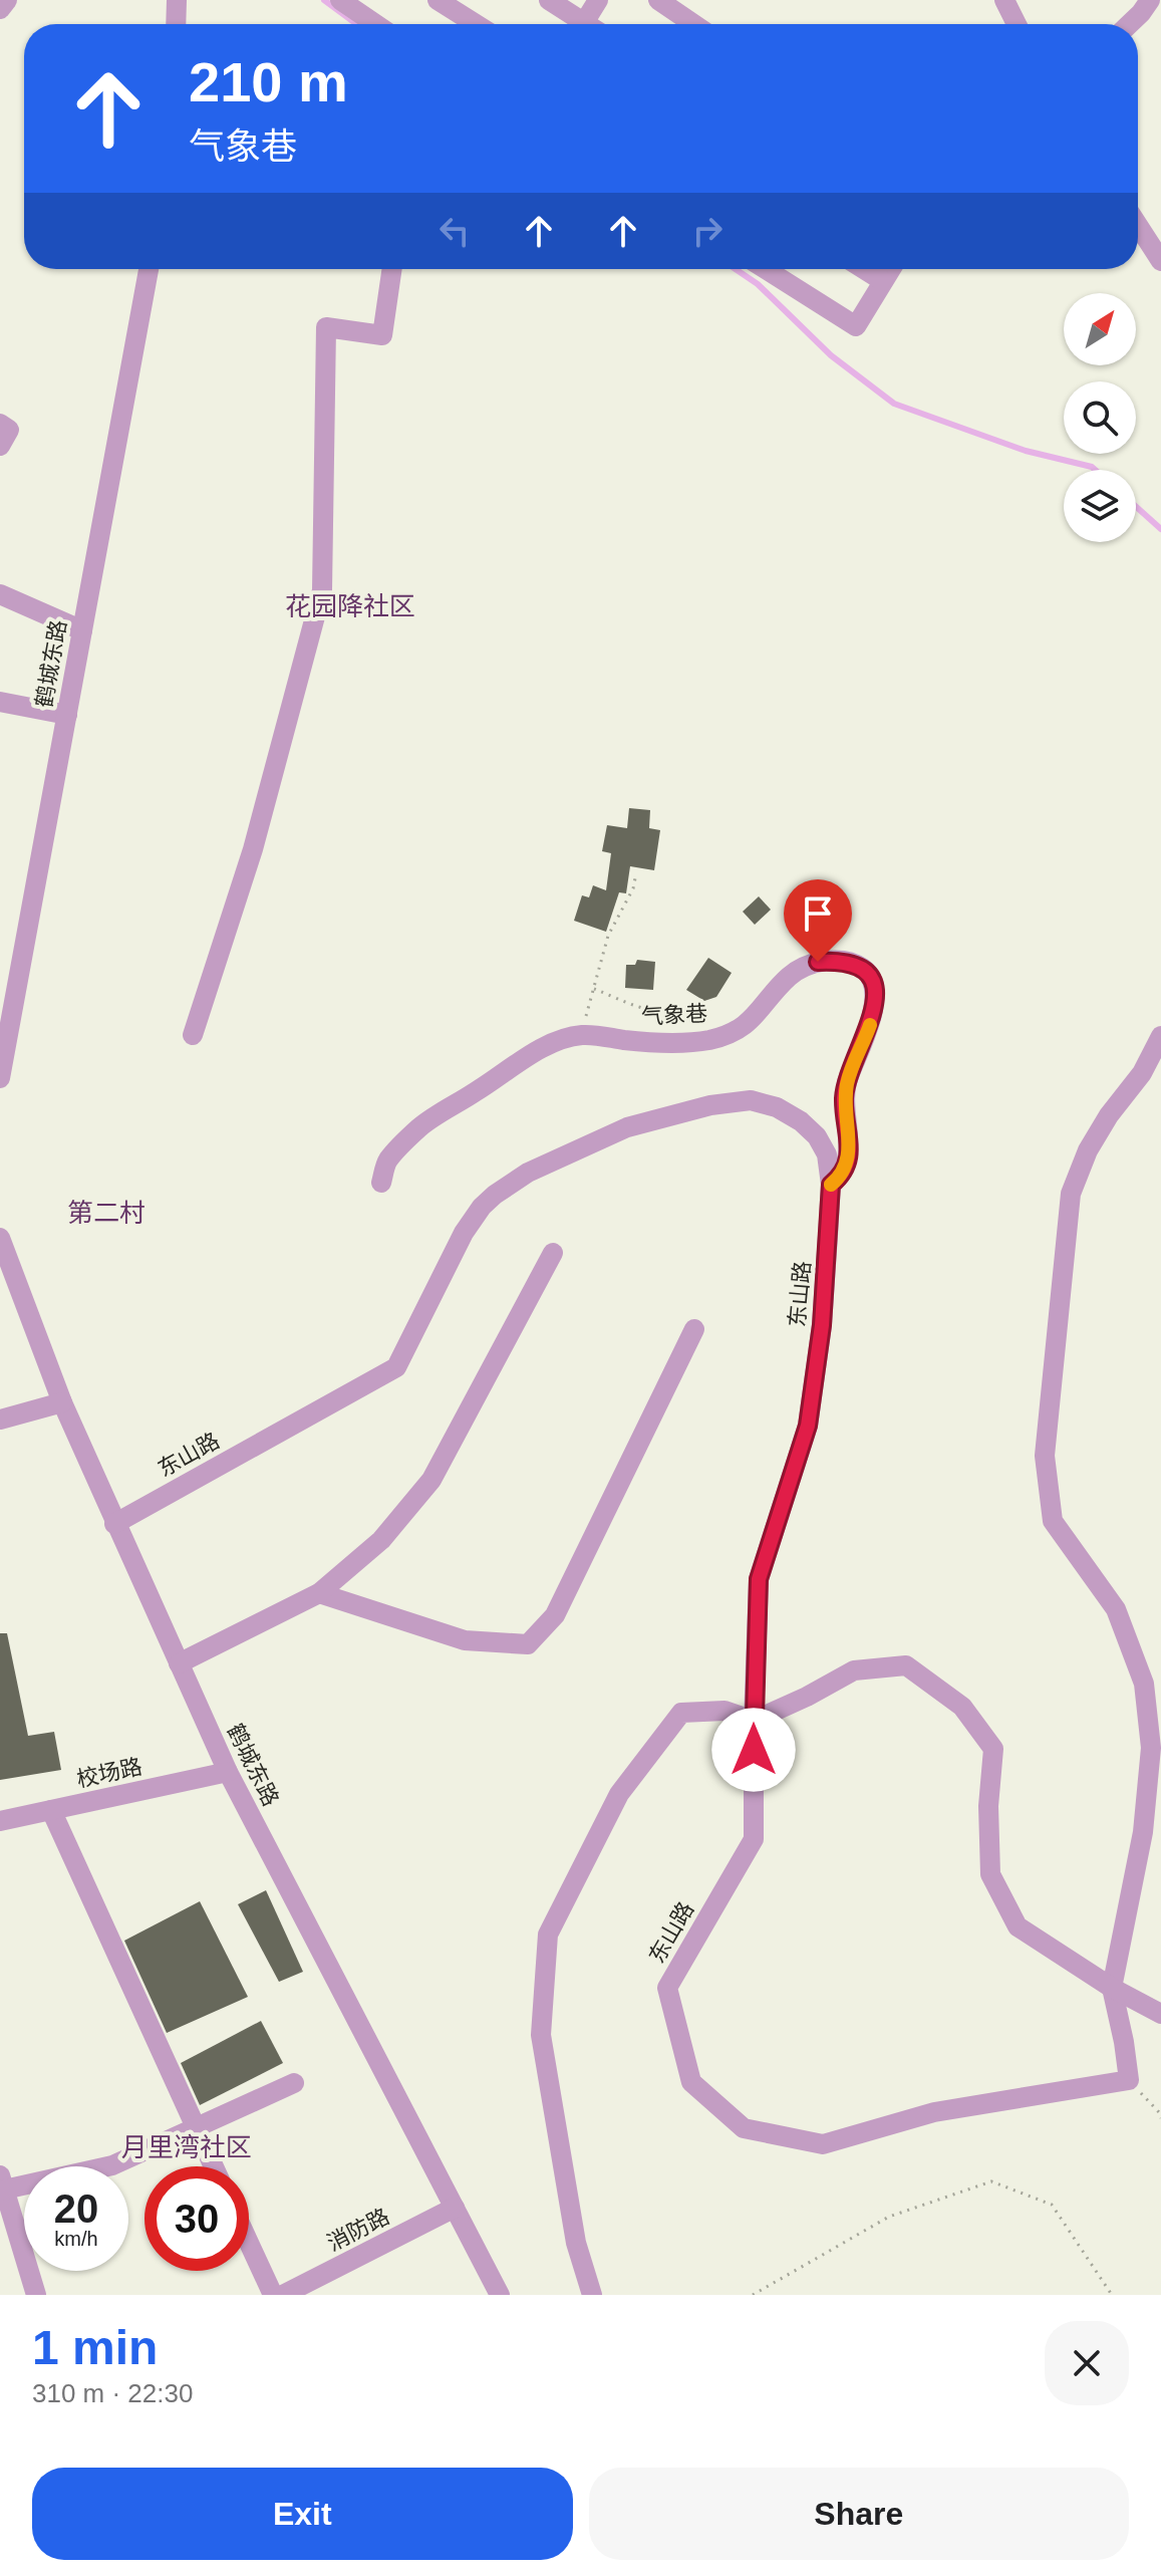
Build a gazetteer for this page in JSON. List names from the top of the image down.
{
  "streets": {
    "street": [
      "鹤城东路",
      "气象巷",
      "东山路",
      "校场路",
      "消防路"
    ]
  },
  "crossings": [
    ["鹤城东路", "东山路"],
    ["鹤城东路", "校场路"],
    ["鹤城东路", "消防路"],
    ["气象巷", "东山路"]
  ],
  "districts": ["花园降社区", "第二村", "月里湾社区"],
  "north": "top right",
  "page": {
    "turn": ["210 m", "气象巷"],
    "speed": "20 km/h",
    "limit": "30",
    "heading": ["1 min", "310 m · 22:30"],
    "buttons": ["Exit", "Share"]
  }
}
